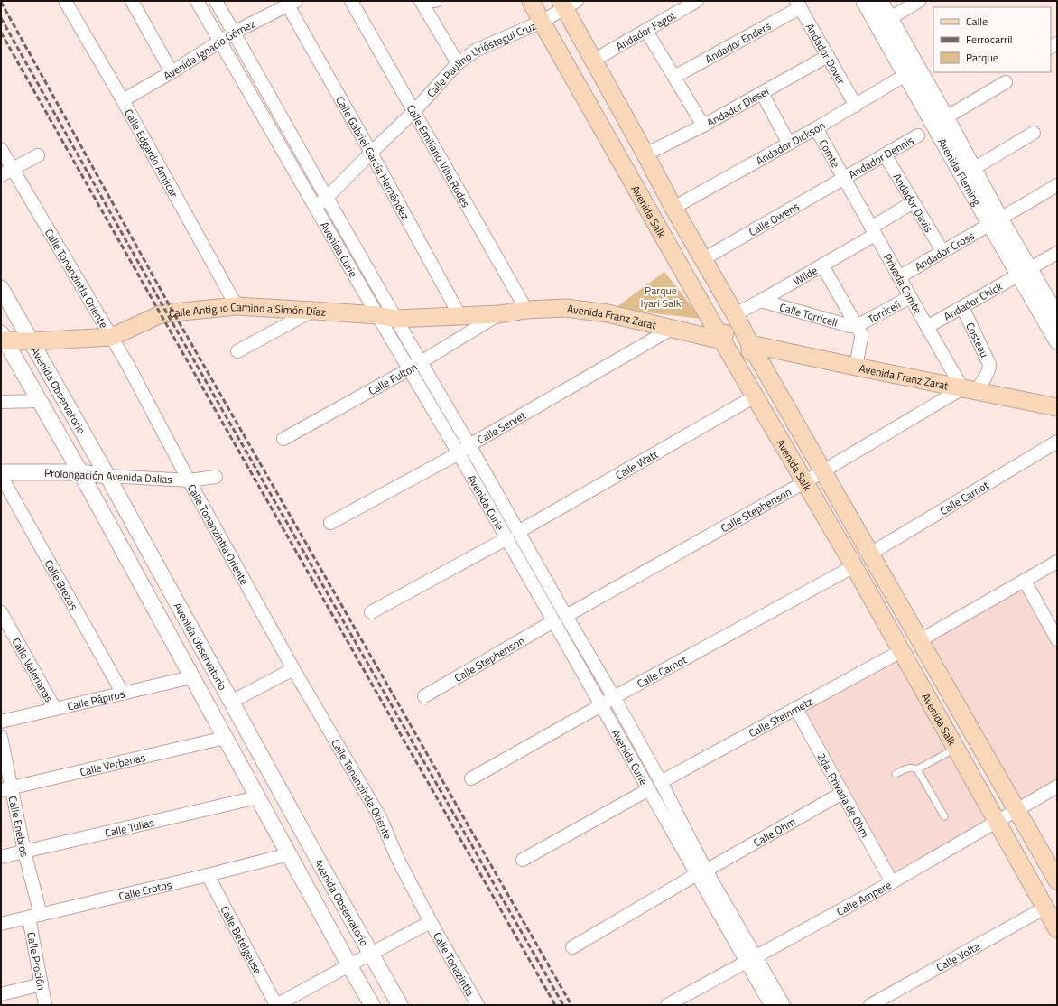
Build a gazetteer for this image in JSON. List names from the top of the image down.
{
  "streets": {
    "main road": ["Avenida Salk", "Calle Antiguo Camino a Simón Díaz", "Avenida Franz Zarat"],
    "street": [
      "Andador Fagot",
      "Andador Enders",
      "Avenida Ignacio Gómez",
      "Andador Dover",
      "Calle Paulino Urióstegui Cruz",
      "Andador Diesel",
      "Andador Dickson",
      "Calle Edgardo Amilcar",
      "Comte",
      "Calle Emiliano Villa Rodes",
      "Andador Dennis",
      "Calle Gabriel García Hernández",
      "Avenida Fleming",
      "Andador Davis",
      "Calle Owens",
      "Avenida Curie",
      "Andador Cross",
      "Wilde",
      "Calle Tonanzintla Oriente",
      "Privada Comte",
      "Andador Chick",
      "Torriceli",
      "Calle Torriceli",
      "Costeau",
      "Calle Fulton",
      "Avenida Observatorio",
      "Calle Servet",
      "Calle Watt",
      "Prolongación Avenida Dalias",
      "Calle Carnot",
      "Calle Stephenson",
      "Calle Brezos",
      "Calle Valerianas",
      "Calle Pápiros",
      "Calle Steinmetz",
      "Calle Verbenas",
      "2da. Privada de Ohm",
      "Calle Enebros",
      "Calle Tulias",
      "Calle Ohm",
      "Calle Crotos",
      "Calle Ampere",
      "Calle Betelgeuse",
      "Calle Volta",
      "Calle Proción",
      "Calle Tonazintla"
    ]
  },
  "crossings": [
    ["Andador Fagot", "Avenida Salk"],
    ["Andador Enders", "Andador Dover"],
    ["Avenida Ignacio Gómez", "Calle Edgardo Amilcar"],
    ["Avenida Ignacio Gómez", "Calle Gabriel García Hernández"],
    ["Avenida Ignacio Gómez", "Avenida Curie"],
    ["Andador Dover", "Andador Diesel"],
    ["Andador Dover", "Andador Dickson"],
    ["Calle Paulino Urióstegui Cruz", "Calle Emiliano Villa Rodes"],
    ["Calle Paulino Urióstegui Cruz", "Calle Gabriel García Hernández"],
    ["Calle Paulino Urióstegui Cruz", "Avenida Salk"],
    ["Calle Paulino Urióstegui Cruz", "Avenida Curie"],
    ["Andador Diesel", "Avenida Salk"],
    ["Andador Dickson", "Comte"],
    ["Andador Dickson", "Avenida Fleming"],
    ["Andador Dickson", "Avenida Salk"],
    ["Calle Edgardo Amilcar", "Calle Antiguo Camino a Simón Díaz"],
    ["Comte", "Andador Dennis"],
    ["Comte", "Calle Owens"],
    ["Comte", "Privada Comte"],
    ["Calle Emiliano Villa Rodes", "Avenida Franz Zarat"],
    ["Andador Dennis", "Andador Davis"],
    ["Andador Dennis", "Calle Owens"],
    ["Andador Dennis", "Privada Comte"],
    ["Calle Gabriel García Hernández", "Calle Antiguo Camino a Simón Díaz"],
    ["Avenida Fleming", "Andador Cross"],
    ["Avenida Fleming", "Andador Chick"],
    ["Andador Davis", "Andador Cross"],
    ["Andador Davis", "Wilde"],
    ["Avenida Salk", "Calle Owens"],
    ["Avenida Salk", "Wilde"],
    ["Avenida Salk", "Avenida Franz Zarat"],
    ["Avenida Salk", "Calle Watt"],
    ["Avenida Salk", "Calle Carnot"],
    ["Avenida Salk", "Calle Stephenson"],
    ["Avenida Salk", "Calle Steinmetz"],
    ["Avenida Salk", "Calle Ampere"],
    ["Avenida Salk", "Calle Volta"],
    ["Calle Owens", "Privada Comte"],
    ["Avenida Curie", "Calle Antiguo Camino a Simón Díaz"],
    ["Avenida Curie", "Calle Fulton"],
    ["Avenida Curie", "Calle Servet"],
    ["Avenida Curie", "Calle Watt"],
    ["Avenida Curie", "Calle Carnot"],
    ["Avenida Curie", "Calle Stephenson"],
    ["Avenida Curie", "Calle Steinmetz"],
    ["Avenida Curie", "Calle Ohm"],
    ["Avenida Curie", "Calle Ampere"],
    ["Andador Cross", "Privada Comte"],
    ["Wilde", "Privada Comte"],
    ["Wilde", "Calle Torriceli"],
    ["Calle Tonanzintla Oriente", "Calle Antiguo Camino a Simón Díaz"],
    ["Calle Tonanzintla Oriente", "Prolongación Avenida Dalias"],
    ["Calle Tonanzintla Oriente", "Calle Tonazintla"],
    ["Privada Comte", "Andador Chick"],
    ["Privada Comte", "Torriceli"],
    ["Privada Comte", "Avenida Franz Zarat"],
    ["Privada Comte", "Costeau"],
    ["Privada Comte", "Calle Stephenson"],
    ["Andador Chick", "Costeau"],
    ["Torriceli", "Calle Torriceli"],
    ["Calle Antiguo Camino a Simón Díaz", "Avenida Franz Zarat"],
    ["Calle Antiguo Camino a Simón Díaz", "Calle Fulton"],
    ["Calle Antiguo Camino a Simón Díaz", "Avenida Observatorio"],
    ["Calle Torriceli", "Avenida Franz Zarat"],
    ["Avenida Franz Zarat", "Costeau"],
    ["Avenida Franz Zarat", "Calle Fulton"],
    ["Avenida Franz Zarat", "Calle Servet"],
    ["Avenida Franz Zarat", "Calle Stephenson"],
    ["Costeau", "Calle Stephenson"],
    ["Avenida Observatorio", "Prolongación Avenida Dalias"],
    ["Avenida Observatorio", "Calle Pápiros"],
    ["Avenida Observatorio", "Calle Verbenas"],
    ["Avenida Observatorio", "Calle Tulias"],
    ["Avenida Observatorio", "Calle Crotos"],
    ["Calle Brezos", "Calle Pápiros"],
    ["Calle Valerianas", "Calle Pápiros"],
    ["Calle Steinmetz", "2da. Privada de Ohm"],
    ["Calle Verbenas", "Calle Enebros"],
    ["2da. Privada de Ohm", "Calle Ohm"],
    ["2da. Privada de Ohm", "Calle Ampere"],
    ["Calle Enebros", "Calle Tulias"],
    ["Calle Enebros", "Calle Crotos"],
    ["Calle Enebros", "Calle Proción"],
    ["Calle Crotos", "Calle Betelgeuse"],
    ["Calle Crotos", "Calle Proción"]
  ],
  "parks": ["Parque Iyari Salk"],
  "legend": ["Calle", "Ferrocarril", "Parque"]
}
